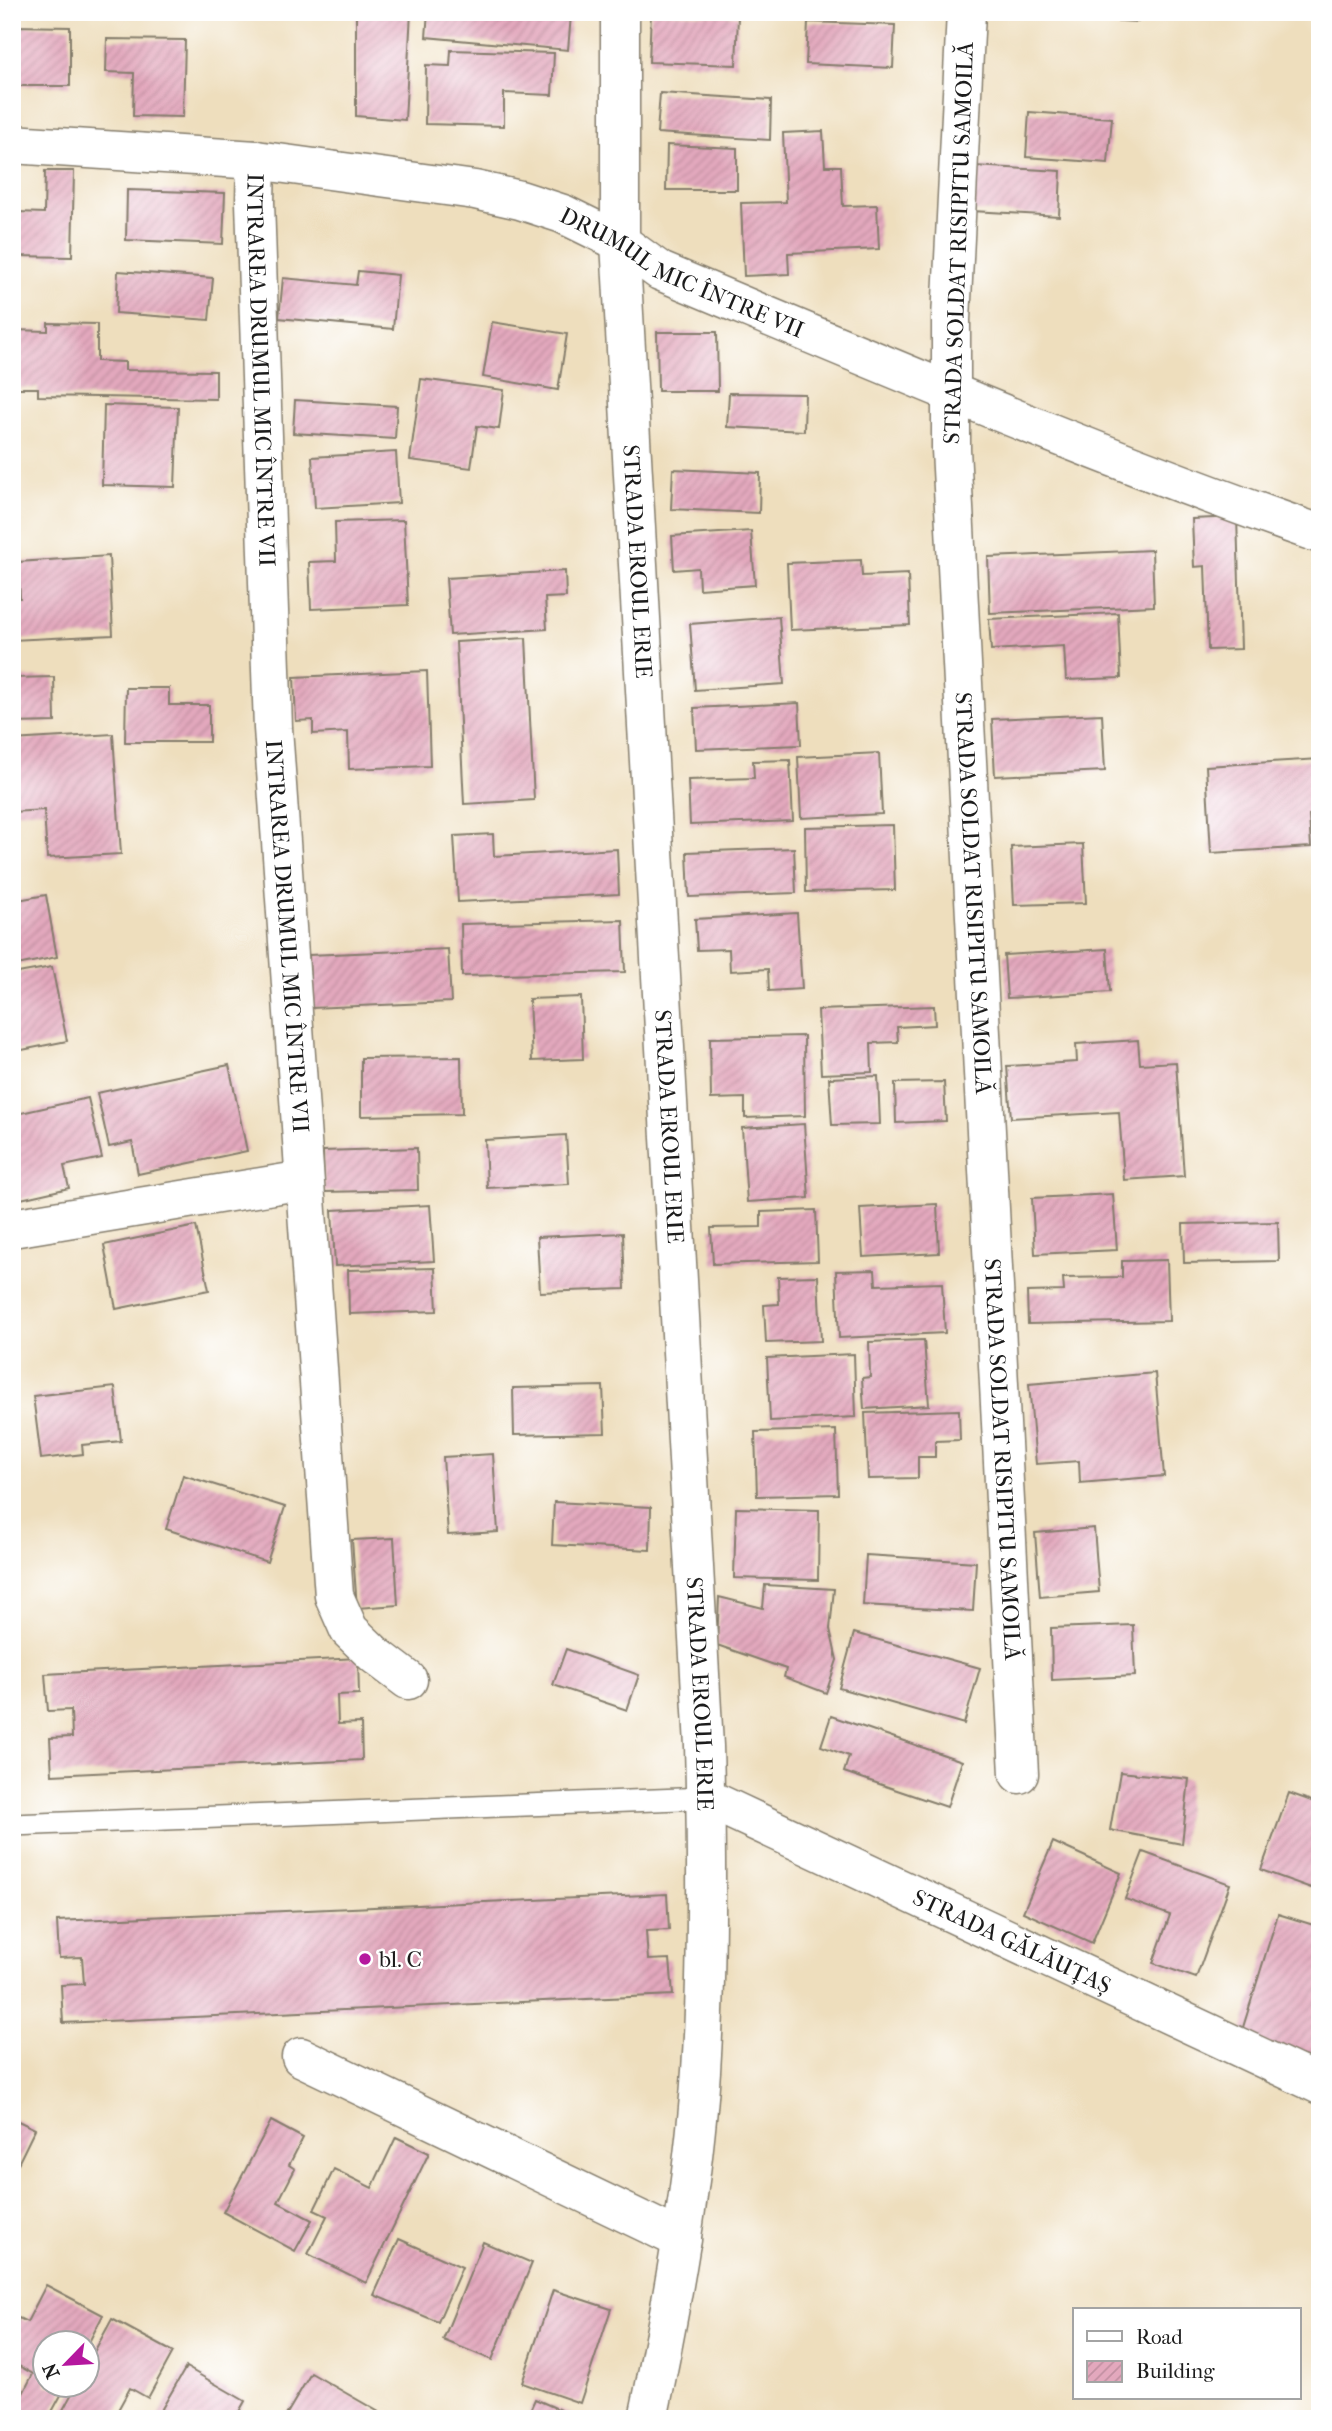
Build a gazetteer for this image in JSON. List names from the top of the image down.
{
  "streets": {
    "street": [
      "STRADA SOLDAT RISIPITU SAMOILĂ",
      "DRUMUL MIC ÎNTRE VII",
      "INTRAREA DRUMUL MIC ÎNTRE VII",
      "STRADA EROUL ERIE",
      "STRADA GĂLĂUȚAȘ"
    ]
  },
  "crossings": [
    ["STRADA SOLDAT RISIPITU SAMOILĂ", "DRUMUL MIC ÎNTRE VII"],
    ["DRUMUL MIC ÎNTRE VII", "INTRAREA DRUMUL MIC ÎNTRE VII"],
    ["DRUMUL MIC ÎNTRE VII", "STRADA EROUL ERIE"],
    ["STRADA EROUL ERIE", "STRADA GĂLĂUȚAȘ"]
  ],
  "places": ["bl. C"],
  "legend": ["Road", "Building"],
  "north": "bottom left"
}
